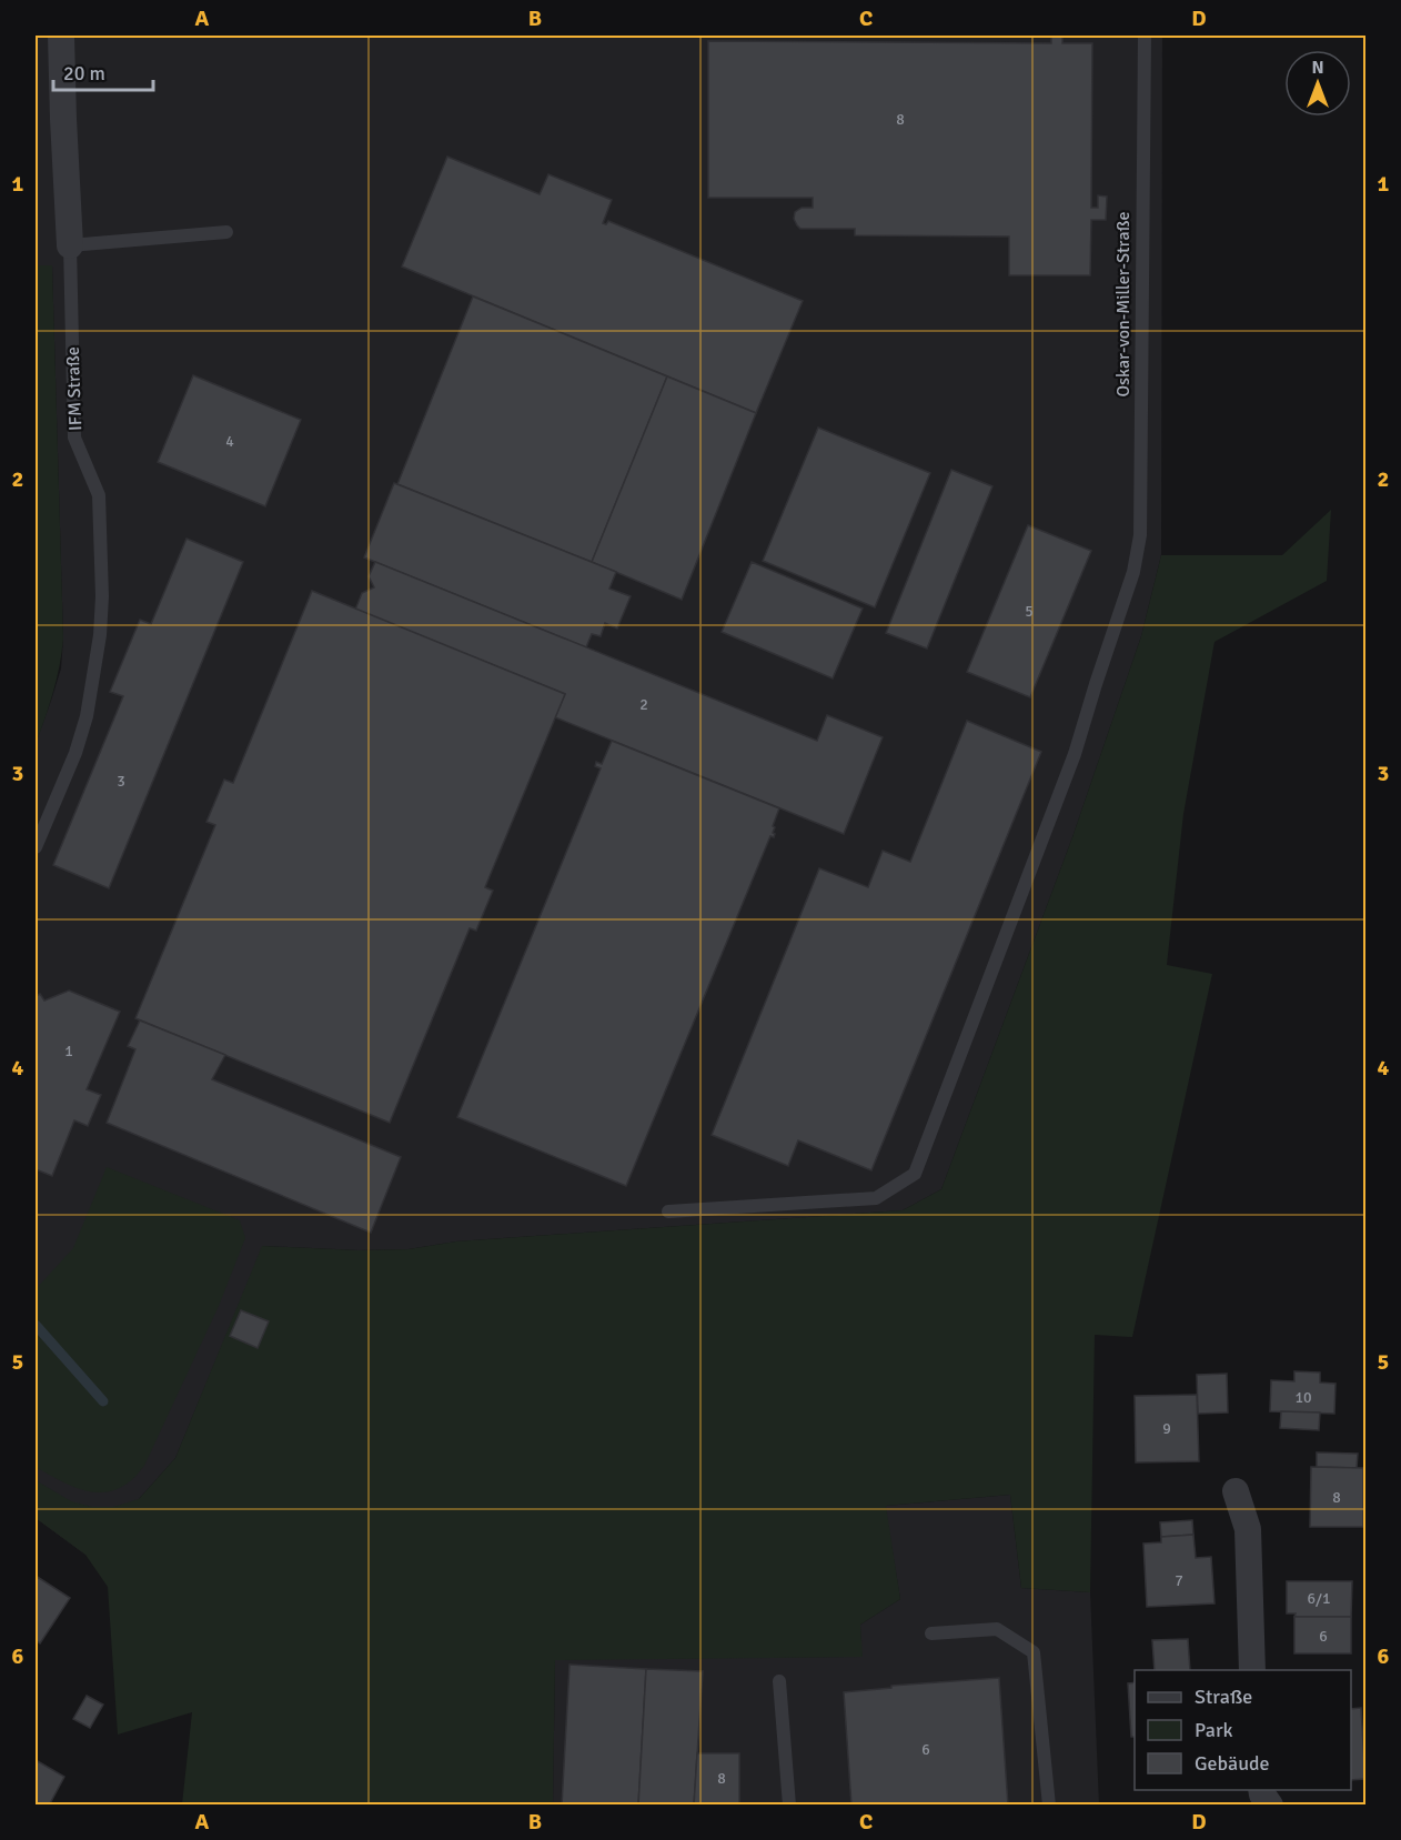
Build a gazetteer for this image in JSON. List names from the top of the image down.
{
  "streets": {
    "street": ["IFM Straße"],
    "lane": ["Oskar-von-Miller-Straße"]
  },
  "house_numbers": [
    "8",
    "4",
    "5",
    "2",
    "3",
    "1",
    "10",
    "9",
    "8",
    "7",
    "6/1",
    "6",
    "6",
    "8"
  ],
  "legend": ["Straße", "Park", "Gebäude"],
  "scale_bar": "20 m",
  "north": "top",
  "grid": {
    "columns": [
      "A",
      "B",
      "C",
      "D"
    ],
    "rows": [
      "1",
      "2",
      "3",
      "4",
      "5",
      "6"
    ]
  }
}
